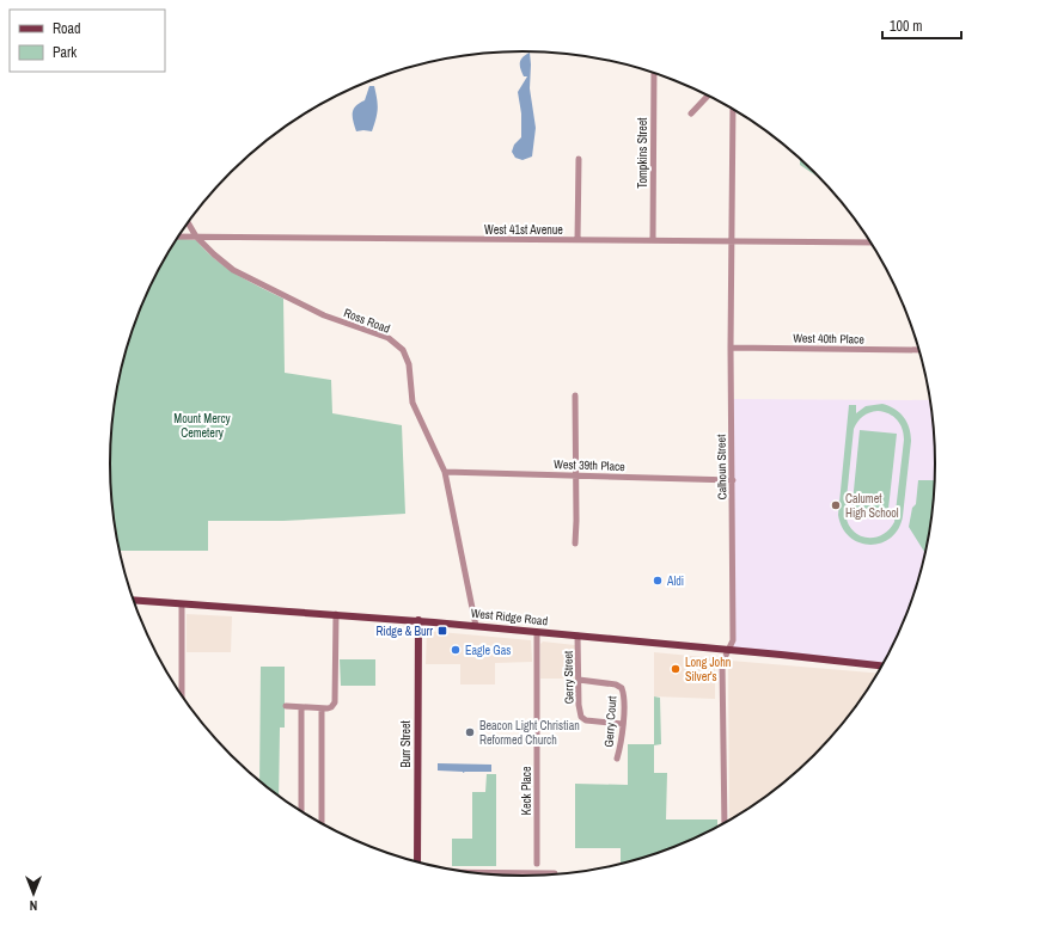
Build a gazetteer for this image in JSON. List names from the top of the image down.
{
  "streets": {
    "main road": ["West Ridge Road", "Burr Street"],
    "street": [
      "Tompkins Street",
      "West 41st Avenue",
      "Ross Road",
      "West 40th Place",
      "West 39th Place",
      "Calhoun Street",
      "Gerry Street",
      "Gerry Court",
      "Keck Place"
    ]
  },
  "crossings": [
    ["Tompkins Street", "West 41st Avenue"],
    ["West 41st Avenue", "Ross Road"],
    ["West 41st Avenue", "Calhoun Street"],
    ["Ross Road", "West 39th Place"],
    ["Ross Road", "West Ridge Road"],
    ["West 40th Place", "Calhoun Street"],
    ["West 39th Place", "Calhoun Street"],
    ["Calhoun Street", "West Ridge Road"],
    ["West Ridge Road", "Gerry Street"],
    ["West Ridge Road", "Burr Street"],
    ["West Ridge Road", "Keck Place"],
    ["Gerry Street", "Gerry Court"]
  ],
  "parks": ["Mount Mercy Cemetery"],
  "places": {
    "other": [
      "Calumet High School",
      "Aldi",
      "Eagle Gas",
      "Long John Silver's",
      "Beacon Light Christian Reformed Church"
    ],
    "transit": ["Ridge & Burr"]
  },
  "legend": ["Road", "Park"],
  "scale_bar": "100 m",
  "north": "bottom"
}
